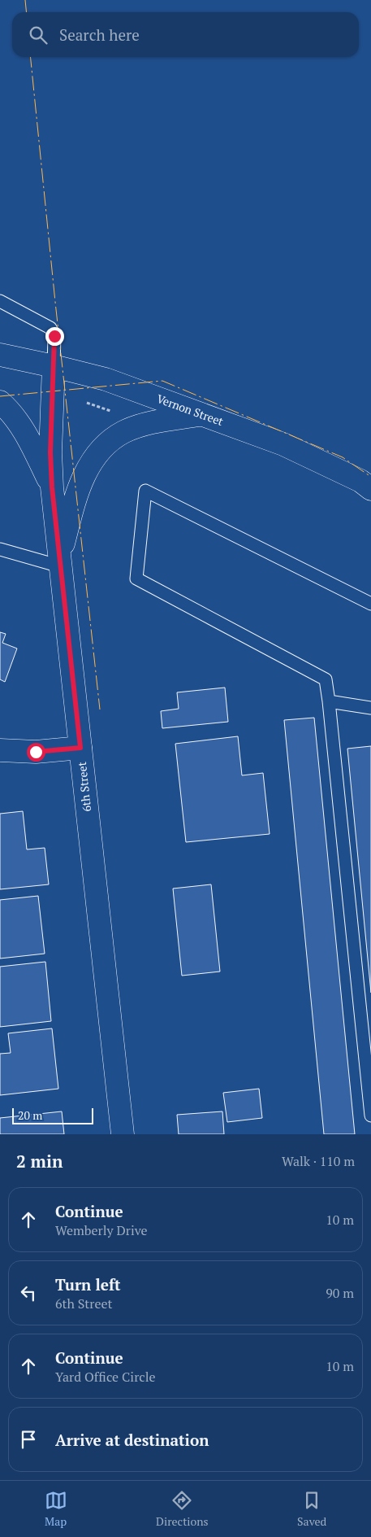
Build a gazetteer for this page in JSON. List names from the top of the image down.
{
  "streets": {
    "street": ["Vernon Street", "6th Street"]
  },
  "crossings": [
    ["Vernon Street", "6th Street"]
  ],
  "scale_bar": "20 m",
  "page": {
    "search": "Search here",
    "scale": "20 m",
    "heading": ["2 min", "Walk · 110 m"],
    "list": [
      ["Continue", "Wemberly Drive", "10 m"],
      ["Turn left", "6th Street", "90 m"],
      ["Continue", "Yard Office Circle", "10 m"],
      "Arrive at destination"
    ],
    "nav": ["Map", "Directions", "Saved"]
  }
}
